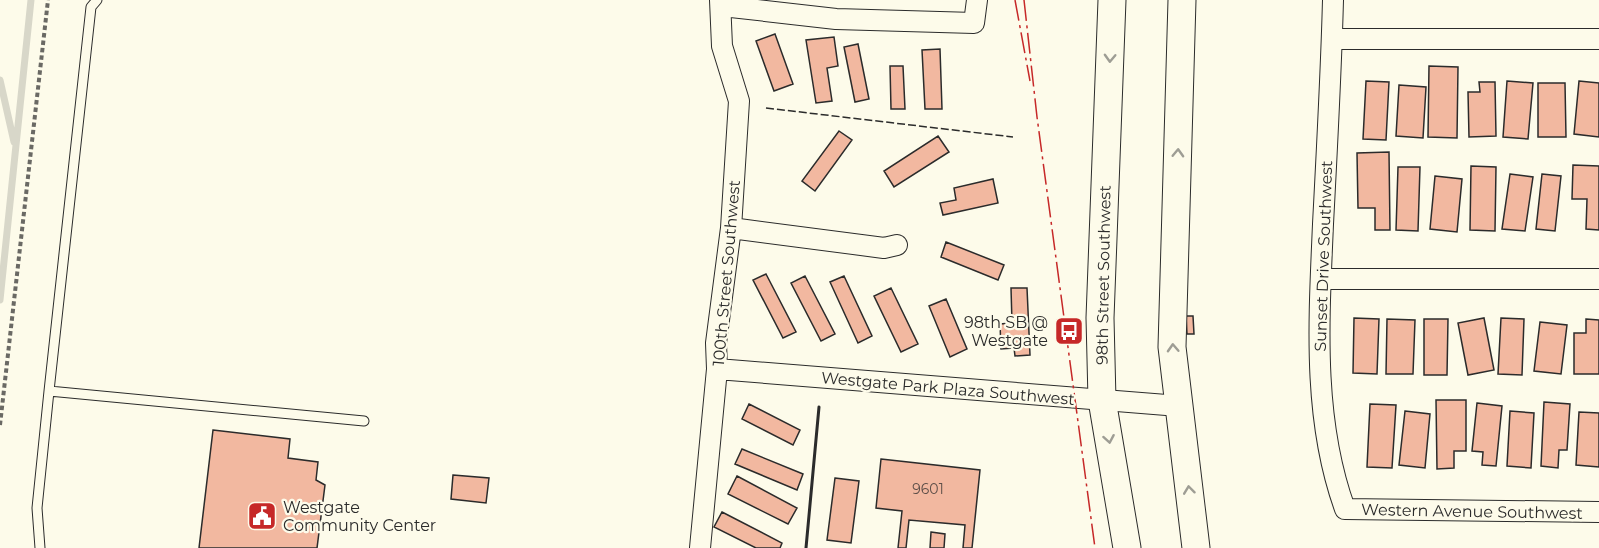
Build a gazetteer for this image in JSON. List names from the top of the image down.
{
  "streets": {
    "main road": ["98th Street Southwest"],
    "street": [
      "Sunset Drive Southwest",
      "100th Street Southwest",
      "Westgate Park Plaza Southwest",
      "Western Avenue Southwest"
    ]
  },
  "crossings": [
    ["Sunset Drive Southwest", "Western Avenue Southwest"],
    ["100th Street Southwest", "Westgate Park Plaza Southwest"],
    ["98th Street Southwest", "Westgate Park Plaza Southwest"]
  ],
  "places": {
    "bus stop": ["98th SB @ Westgate"],
    "public building": ["Westgate Community Center"]
  },
  "house_numbers": ["9601"]
}
